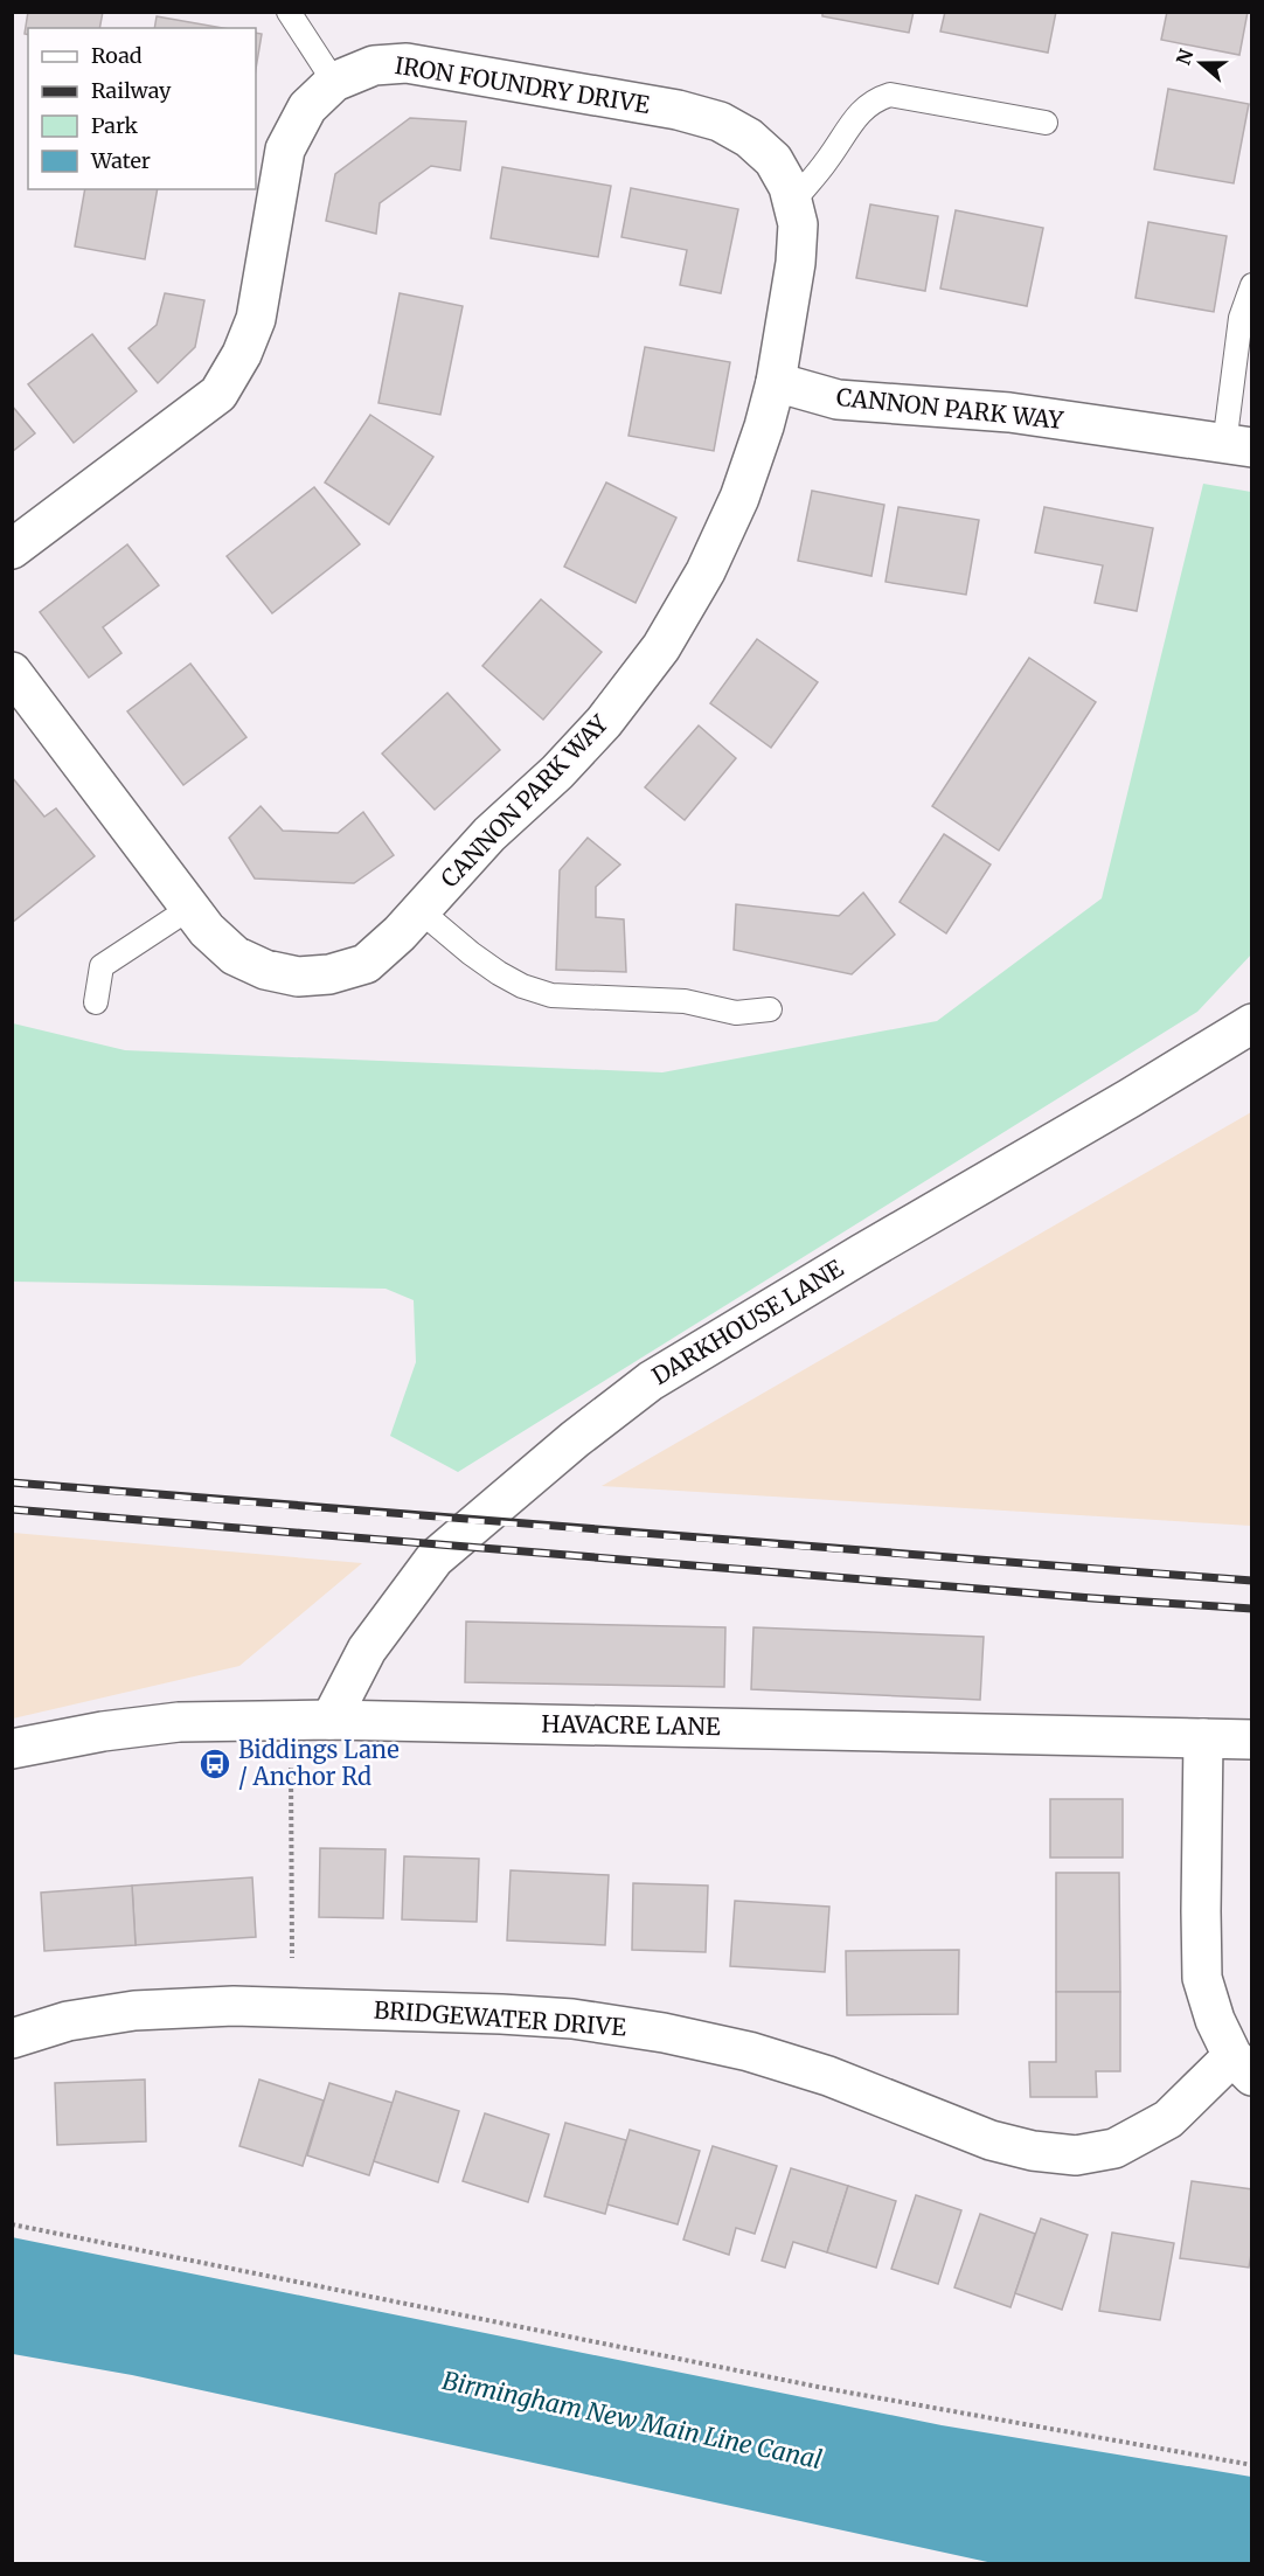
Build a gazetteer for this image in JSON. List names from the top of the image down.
{
  "streets": {
    "street": [
      "IRON FOUNDRY DRIVE",
      "CANNON PARK WAY",
      "DARKHOUSE LANE",
      "HAVACRE LANE",
      "BRIDGEWATER DRIVE"
    ]
  },
  "crossings": [
    ["IRON FOUNDRY DRIVE", "CANNON PARK WAY"],
    ["DARKHOUSE LANE", "HAVACRE LANE"],
    ["HAVACRE LANE", "BRIDGEWATER DRIVE"]
  ],
  "water": ["Birmingham New Main Line Canal"],
  "places": {
    "bus stop": ["Biddings Lane / Anchor Rd"]
  },
  "legend": [
    "Road",
    "Railway",
    "Park",
    "Water"
  ],
  "north": "left"
}
